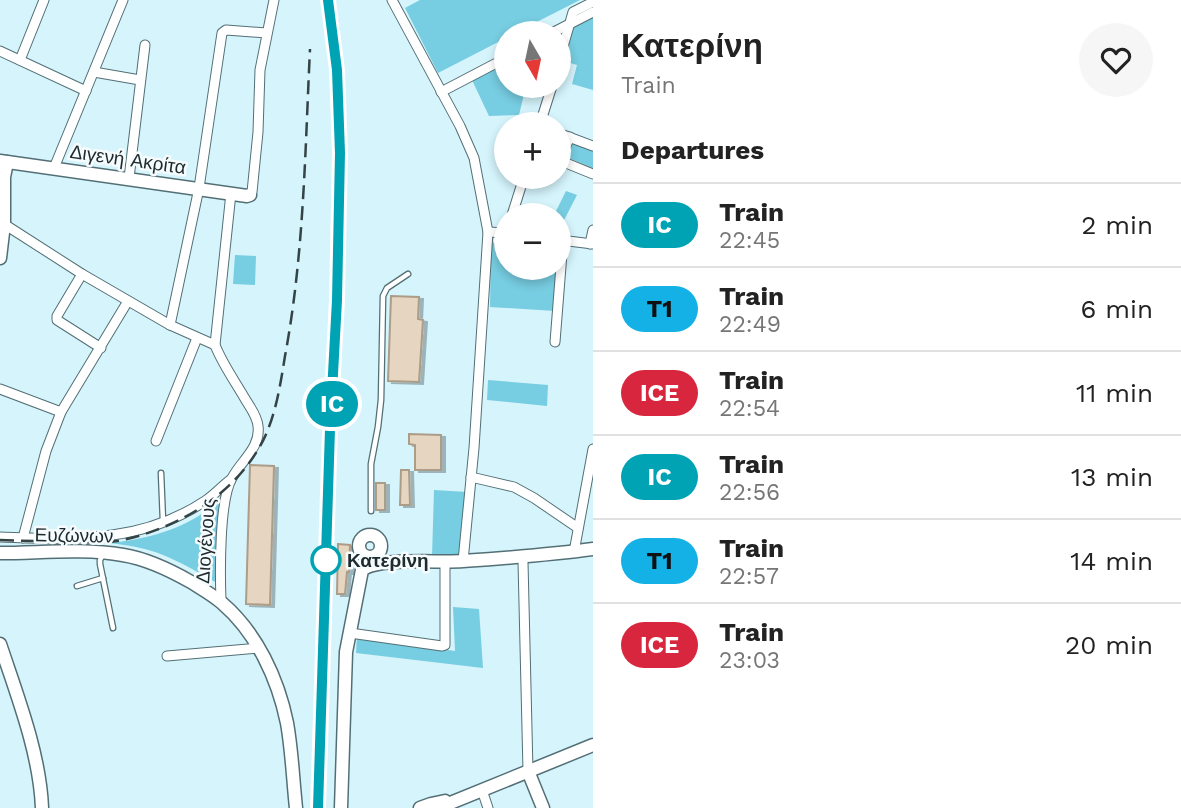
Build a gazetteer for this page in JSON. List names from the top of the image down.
{
  "streets": {
    "street": ["Διγενή Ακρίτα", "Ευζώνων", "Διογένους"]
  },
  "crossings": [
    ["Ευζώνων", "Διογένους"]
  ],
  "places": ["Κατερίνη"],
  "north": "bottom",
  "page": {
    "on_map": "IC",
    "heading": [
      ["Κατερίνη", "Train"],
      "Departures"
    ],
    "map_buttons": ["+", "−"],
    "list": [
      {
        "mark": "IC",
        "name": "Train",
        "note": "22:45",
        "value": "2 min"
      },
      {
        "mark": "T1",
        "name": "Train",
        "note": "22:49",
        "value": "6 min"
      },
      {
        "mark": "ICE",
        "name": "Train",
        "note": "22:54",
        "value": "11 min"
      },
      {
        "mark": "IC",
        "name": "Train",
        "note": "22:56",
        "value": "13 min"
      },
      {
        "mark": "T1",
        "name": "Train",
        "note": "22:57",
        "value": "14 min"
      },
      {
        "mark": "ICE",
        "name": "Train",
        "note": "23:03",
        "value": "20 min"
      }
    ]
  }
}
